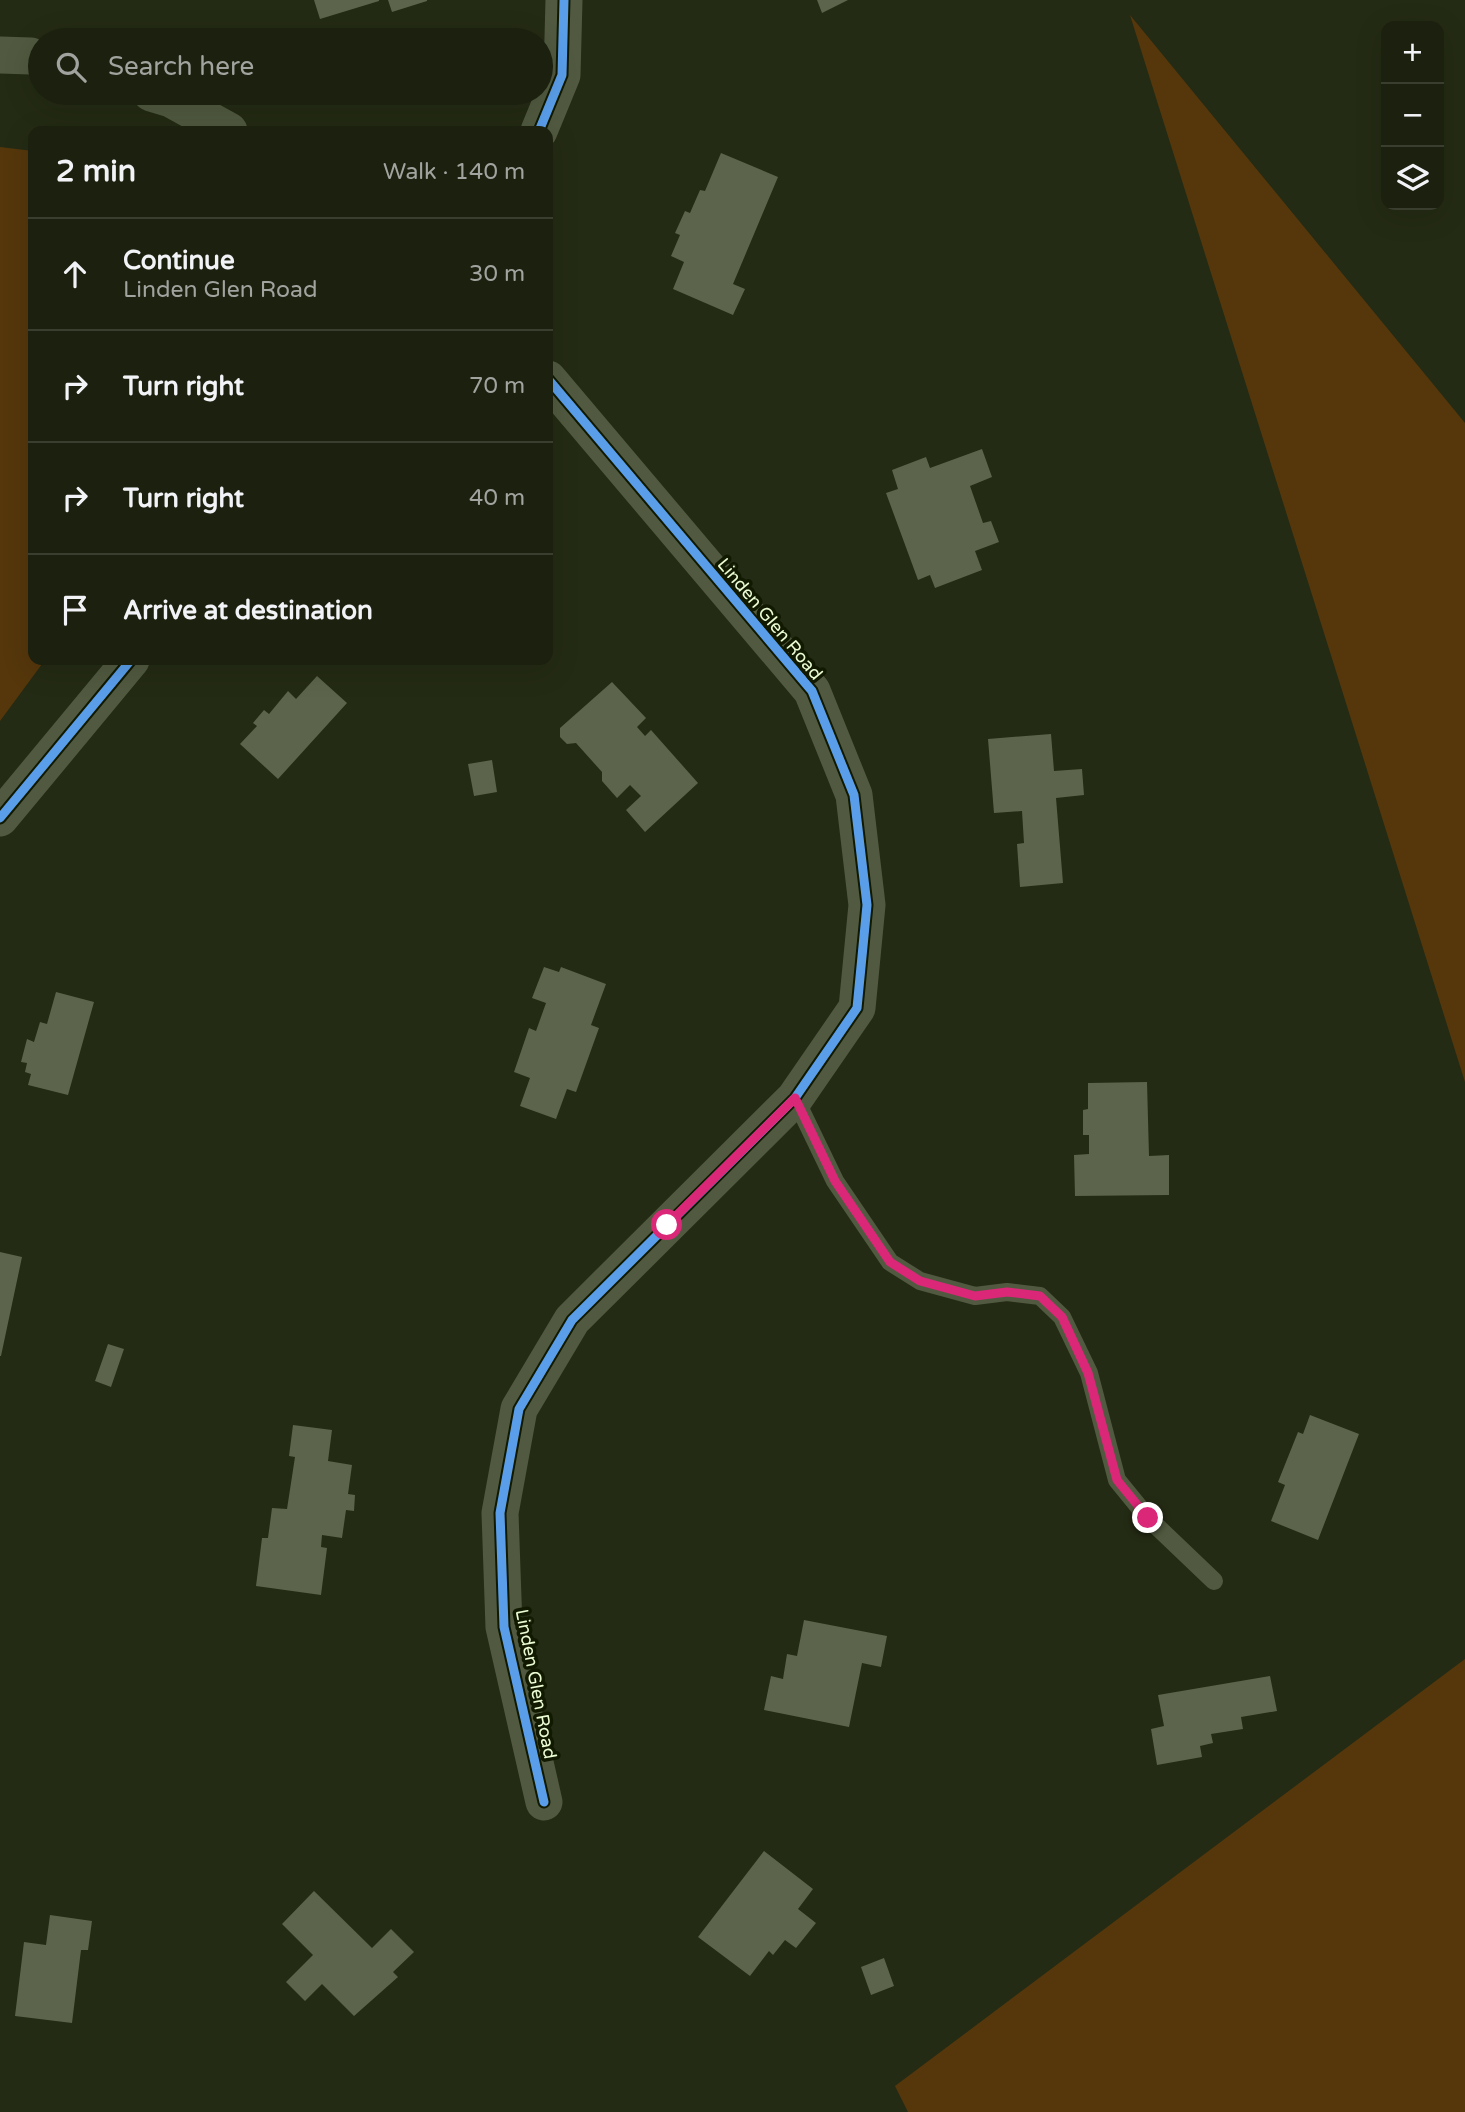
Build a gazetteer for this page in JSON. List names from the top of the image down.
{
  "streets": {
    "street": ["Linden Glen Road"]
  },
  "page": {
    "map_buttons": ["+", "−"],
    "search": "Search here",
    "heading": ["2 min", "Walk · 140 m"],
    "list": [
      ["Continue", "Linden Glen Road", "30 m"],
      ["Turn right", "70 m"],
      ["Turn right", "40 m"],
      "Arrive at destination"
    ]
  }
}
